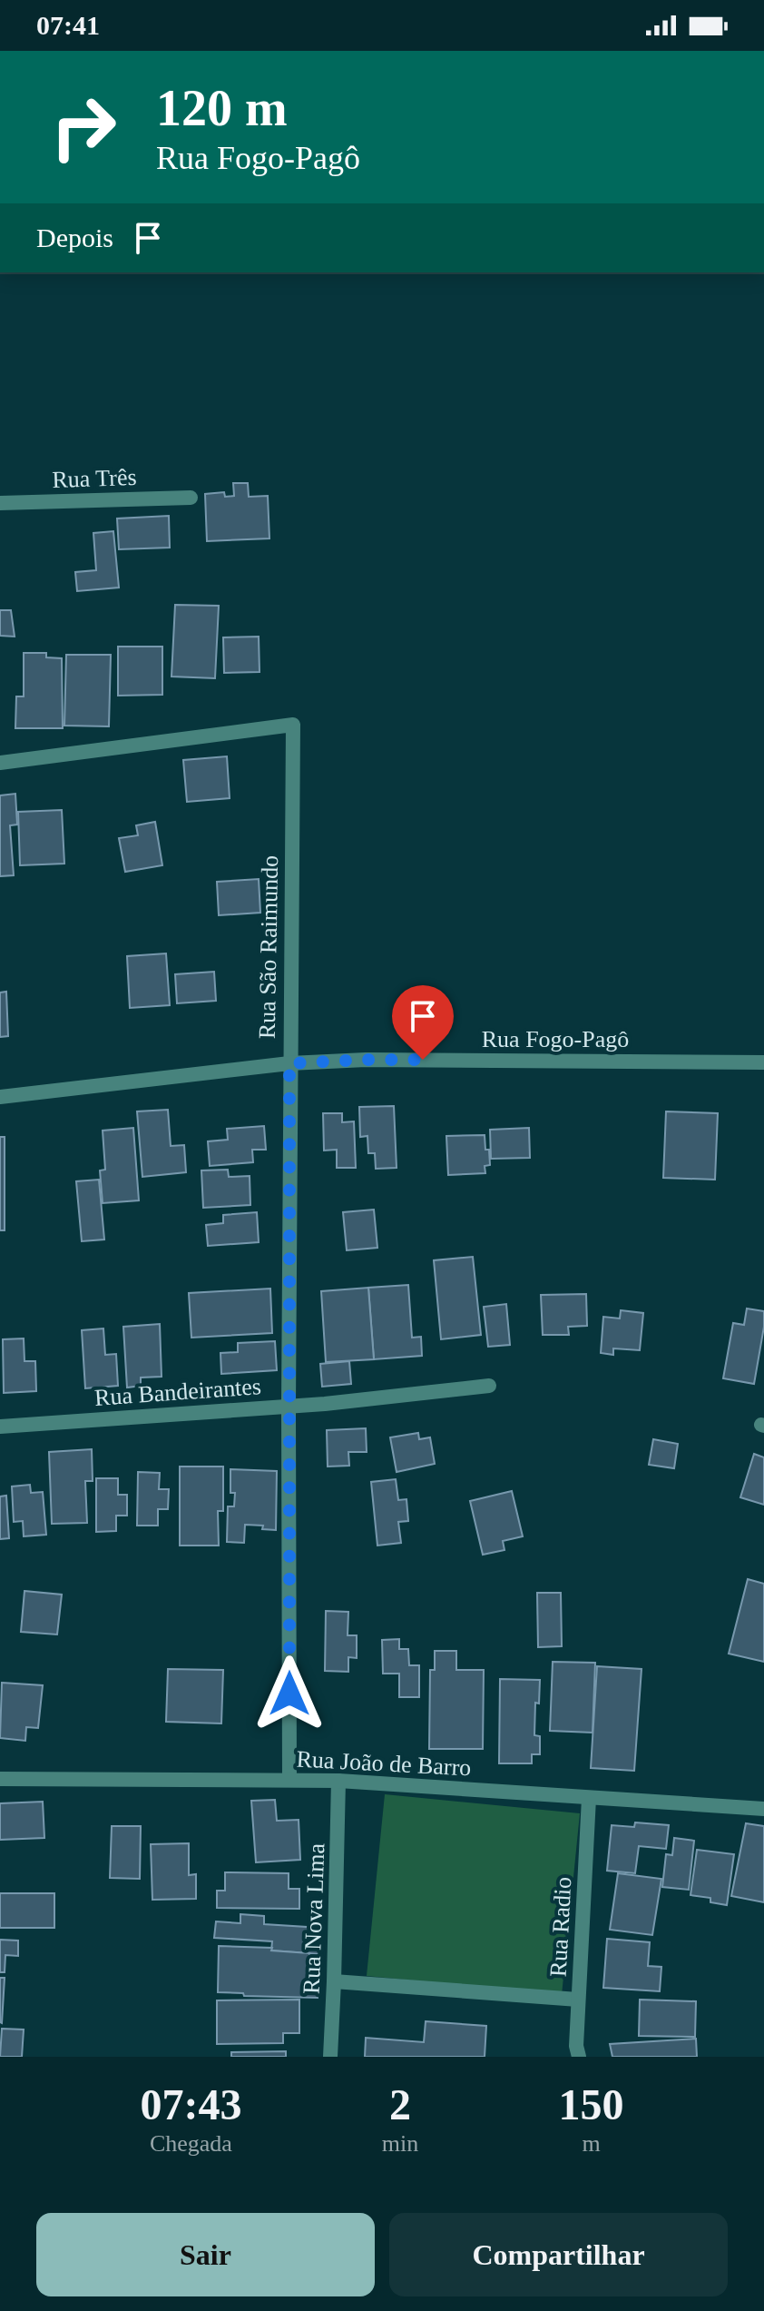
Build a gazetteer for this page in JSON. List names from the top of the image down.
{
  "streets": {
    "street": [
      "Rua Três",
      "Rua São Raimundo",
      "Rua Fogo-Pagô",
      "Rua Bandeirantes",
      "Rua João de Barro",
      "Rua Nova Lima",
      "Rua Radio"
    ]
  },
  "crossings": [
    ["Rua São Raimundo", "Rua Fogo-Pagô"],
    ["Rua São Raimundo", "Rua Bandeirantes"],
    ["Rua São Raimundo", "Rua João de Barro"],
    ["Rua João de Barro", "Rua Nova Lima"],
    ["Rua João de Barro", "Rua Radio"]
  ],
  "page": {
    "status": "07:41",
    "turn": ["120 m", "Rua Fogo-Pagô"],
    "then": "Depois",
    "eta": [
      "07:43",
      "Chegada",
      "2",
      "min",
      "150",
      "m"
    ],
    "buttons": ["Sair", "Compartilhar"]
  }
}
